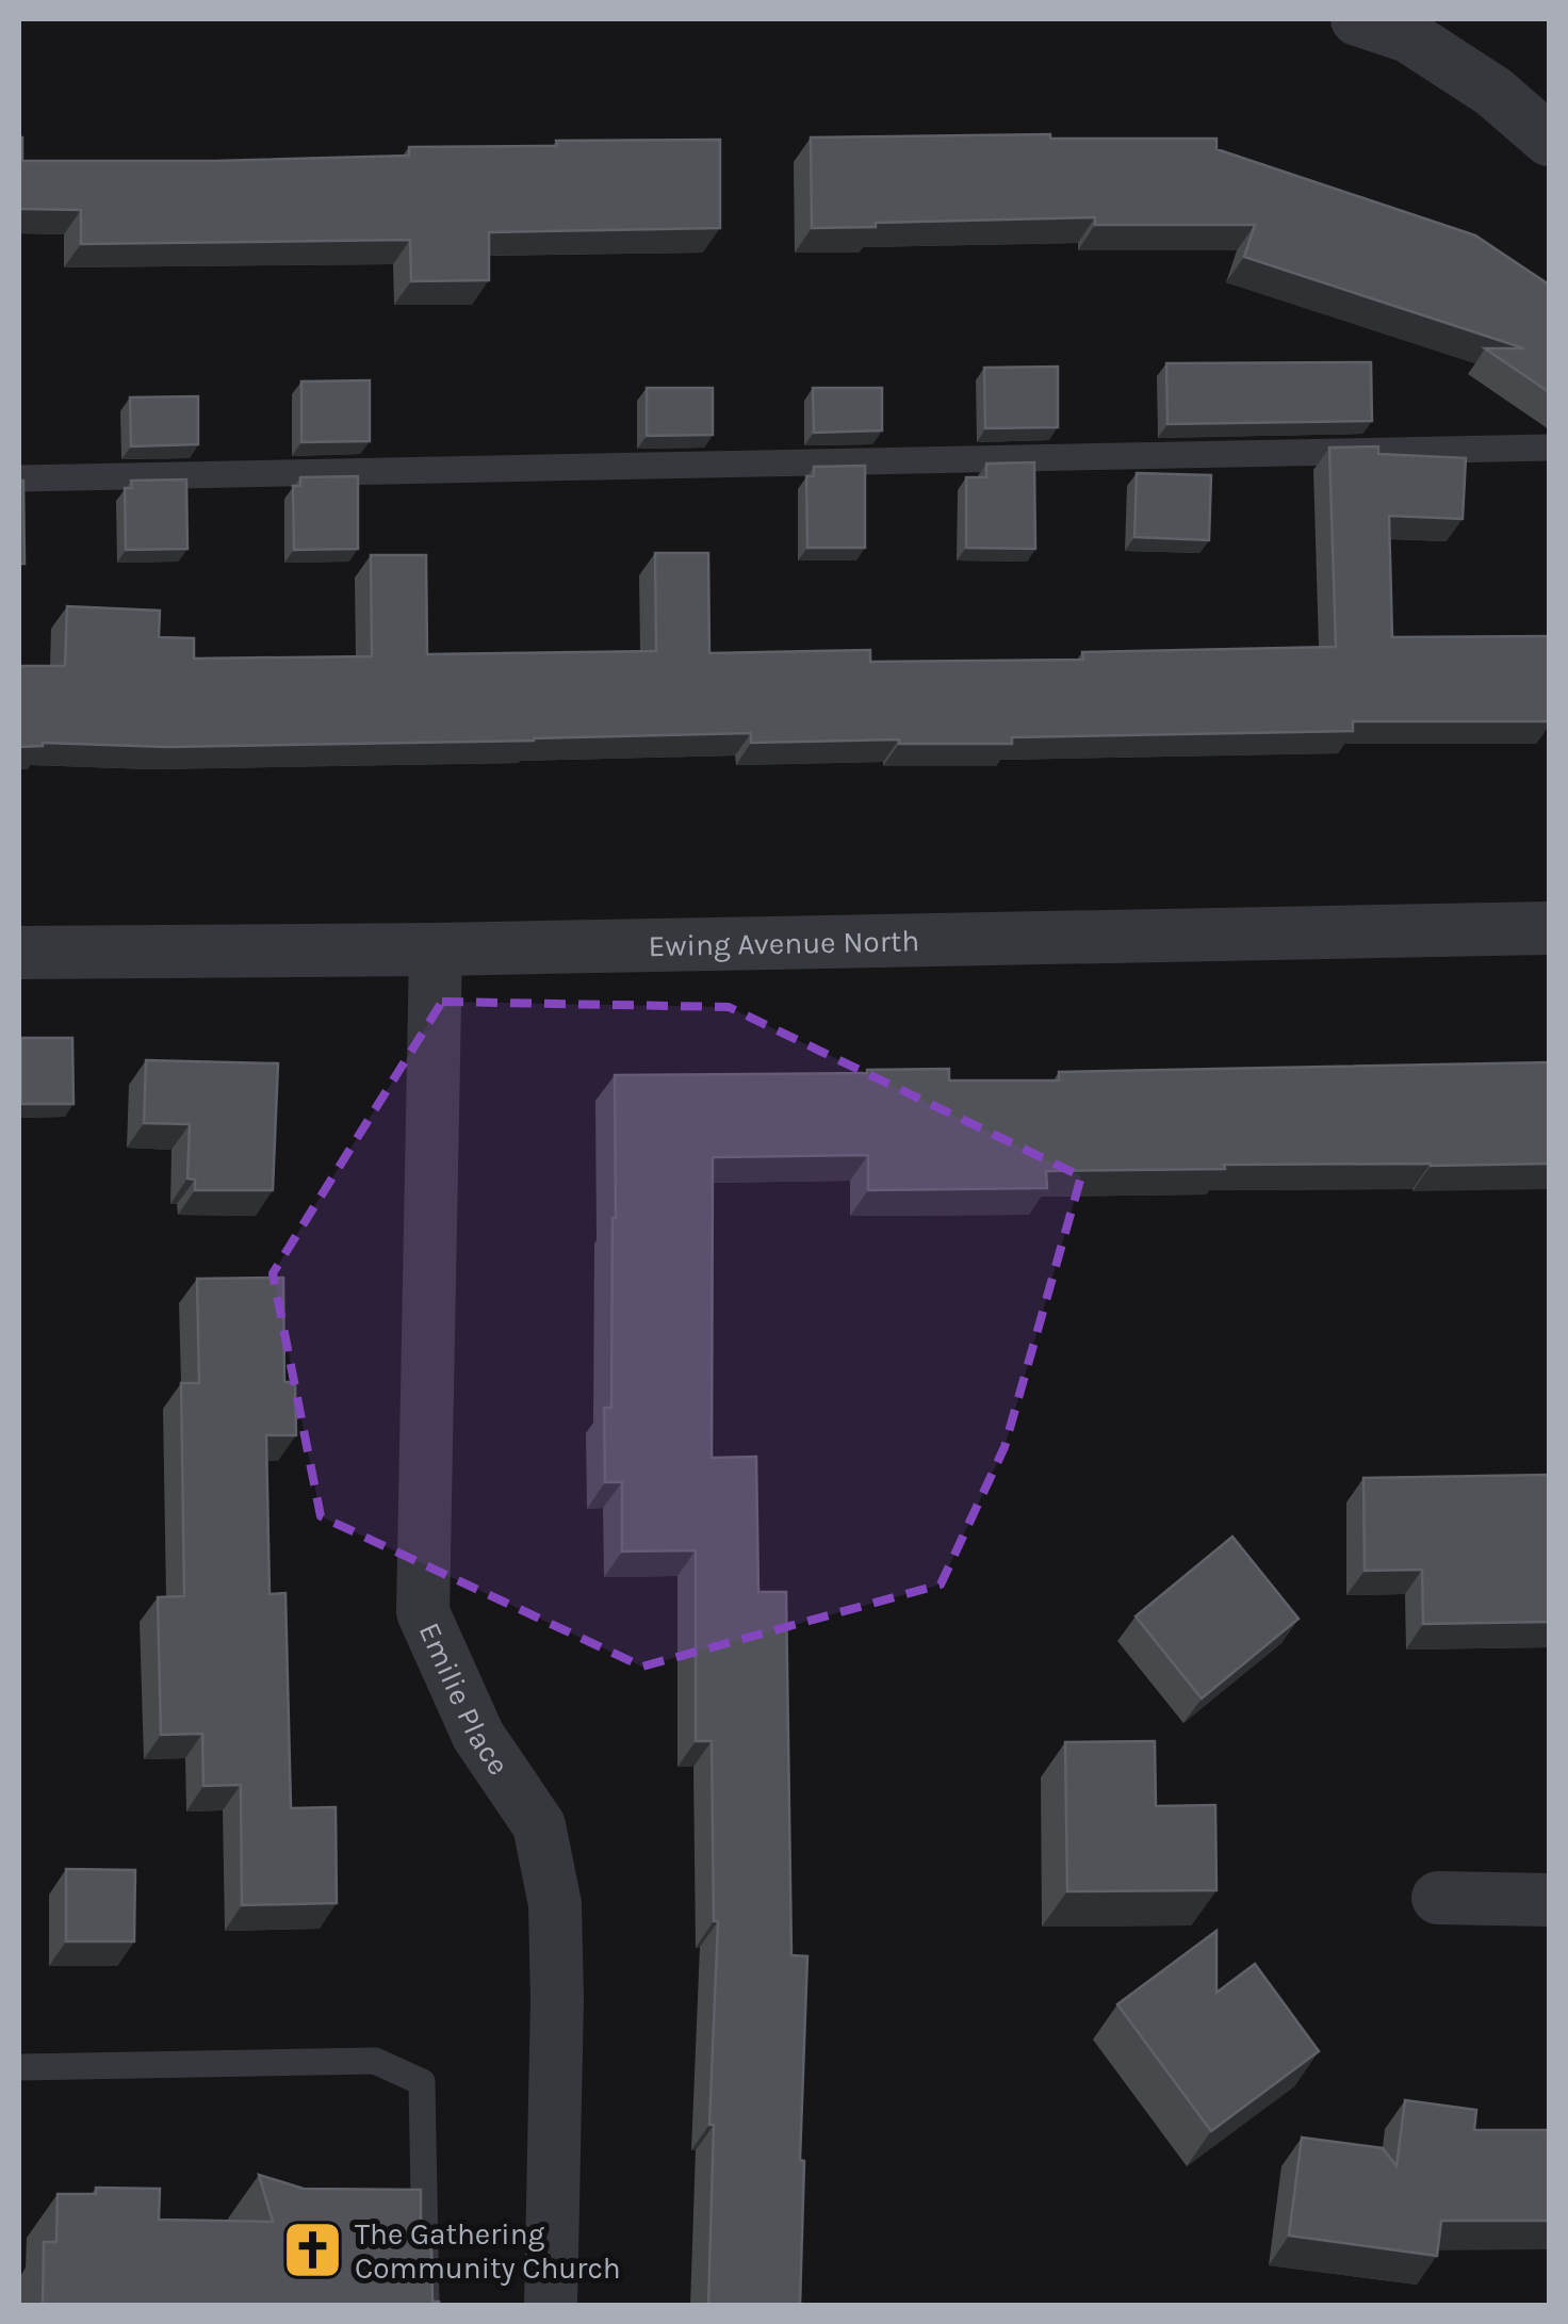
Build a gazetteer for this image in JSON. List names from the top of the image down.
{
  "streets": {
    "street": ["Ewing Avenue North", "Emilie Place"]
  },
  "crossings": [
    ["Ewing Avenue North", "Emilie Place"]
  ],
  "places": {
    "church": ["The Gathering Community Church"]
  }
}
